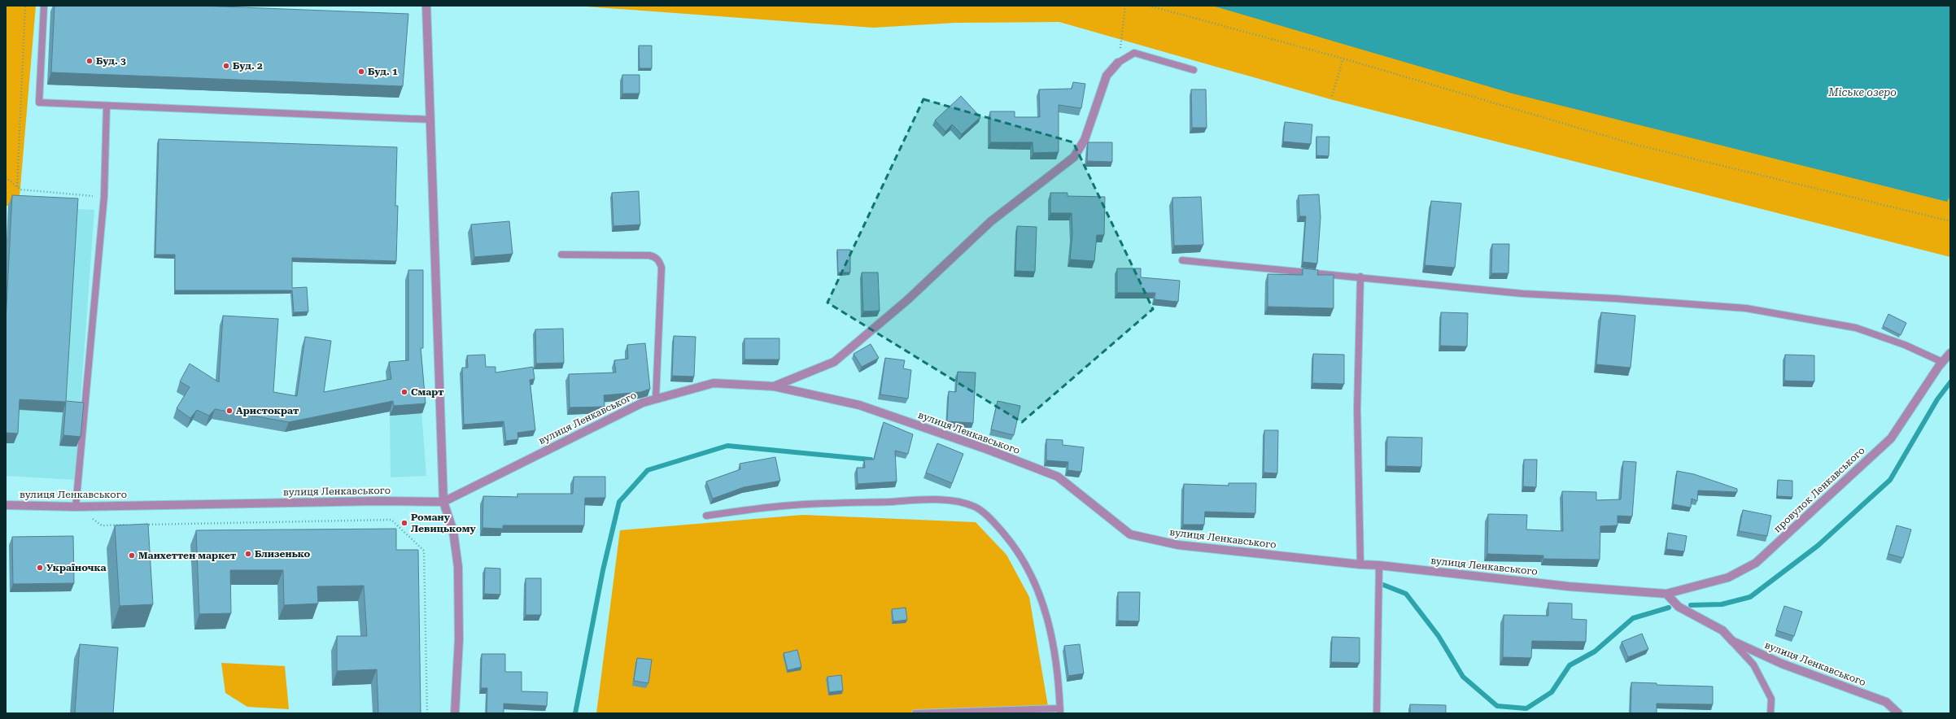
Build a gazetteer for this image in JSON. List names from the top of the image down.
{
  "streets": {
    "street": ["вулиця Ленкавського", "провулок Ленкавського"]
  },
  "crossings": [
    ["вулиця Ленкавського", "провулок Ленкавського"]
  ],
  "water": ["Міське озеро"],
  "places": [
    "Буд. 3",
    "Буд. 2",
    "Буд. 1",
    "Смарт",
    "Аристократ",
    "Роману Левицькому",
    "Близенько",
    "Манхеттен маркет",
    "Україночка"
  ]
}
